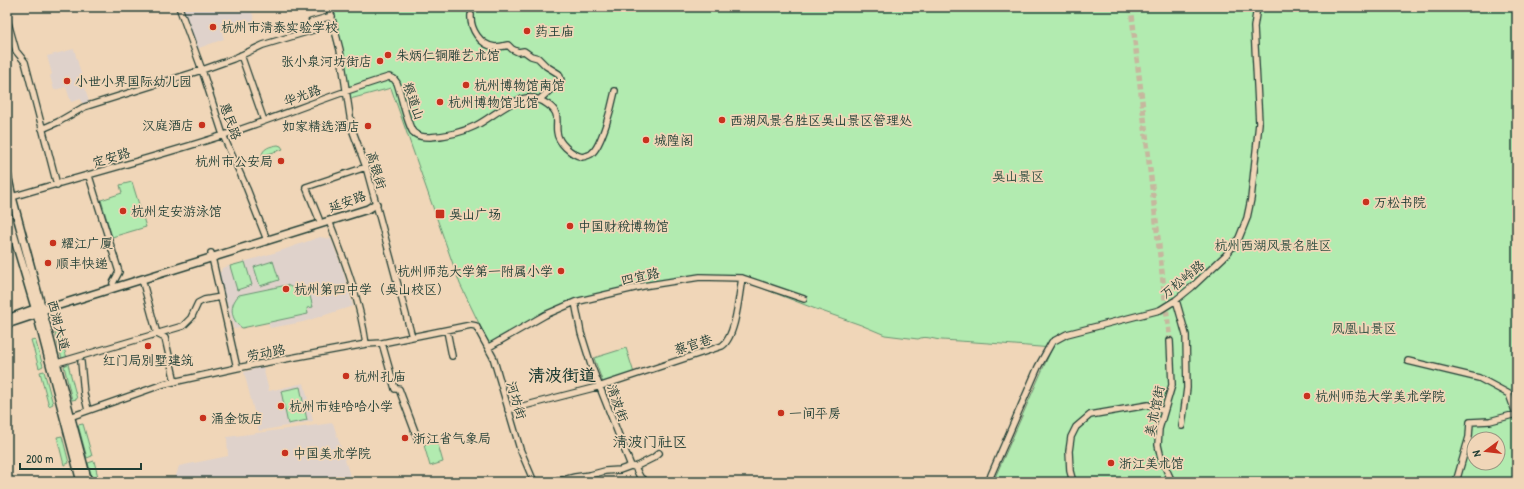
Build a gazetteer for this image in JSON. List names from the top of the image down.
{
  "streets": {
    "main road": ["延安路", "西湖大道"],
    "street": [
      "华光路",
      "粮道山",
      "惠民路",
      "定安路",
      "高银街",
      "四宜路",
      "万松岭路",
      "蔡官巷",
      "劳动路",
      "河坊街",
      "清波街",
      "美术馆街"
    ]
  },
  "crossings": [
    ["华光路", "粮道山"],
    ["华光路", "惠民路"],
    ["华光路", "定安路"],
    ["华光路", "高银街"],
    ["惠民路", "定安路"],
    ["惠民路", "延安路"],
    ["定安路", "西湖大道"],
    ["高银街", "延安路"],
    ["高银街", "劳动路"],
    ["延安路", "西湖大道"],
    ["四宜路", "蔡官巷"],
    ["四宜路", "河坊街"],
    ["四宜路", "清波街"],
    ["西湖大道", "劳动路"],
    ["蔡官巷", "清波街"],
    ["劳动路", "河坊街"]
  ],
  "districts": ["清波街道", "清波门社区"],
  "parks": ["吴山景区", "杭州西湖风景名胜区", "凤凰山景区"],
  "places": {
    "other": [
      "杭州市清泰实验学校",
      "药王庙",
      "朱炳仁铜雕艺术馆",
      "张小泉河坊街店",
      "小世小界国际幼儿园",
      "杭州博物馆南馆",
      "杭州博物馆北馆",
      "西湖风景名胜区吴山景区管理处",
      "汉庭酒店",
      "如家精选酒店",
      "城隍阁",
      "杭州市公安局",
      "万松书院",
      "杭州定安游泳馆",
      "中国财税博物馆",
      "耀江广厦",
      "顺丰快递",
      "杭州师范大学第一附属小学",
      "杭州第四中学（吴山校区）",
      "红门局别墅建筑",
      "杭州孔庙",
      "杭州师范大学美术学院",
      "杭州市娃哈哈小学",
      "一间平房",
      "涌金饭店",
      "浙江省气象局",
      "中国美术学院",
      "浙江美术馆"
    ],
    "transit": ["吴山广场"]
  },
  "scale_bar": "200 m",
  "north": "left"
}
